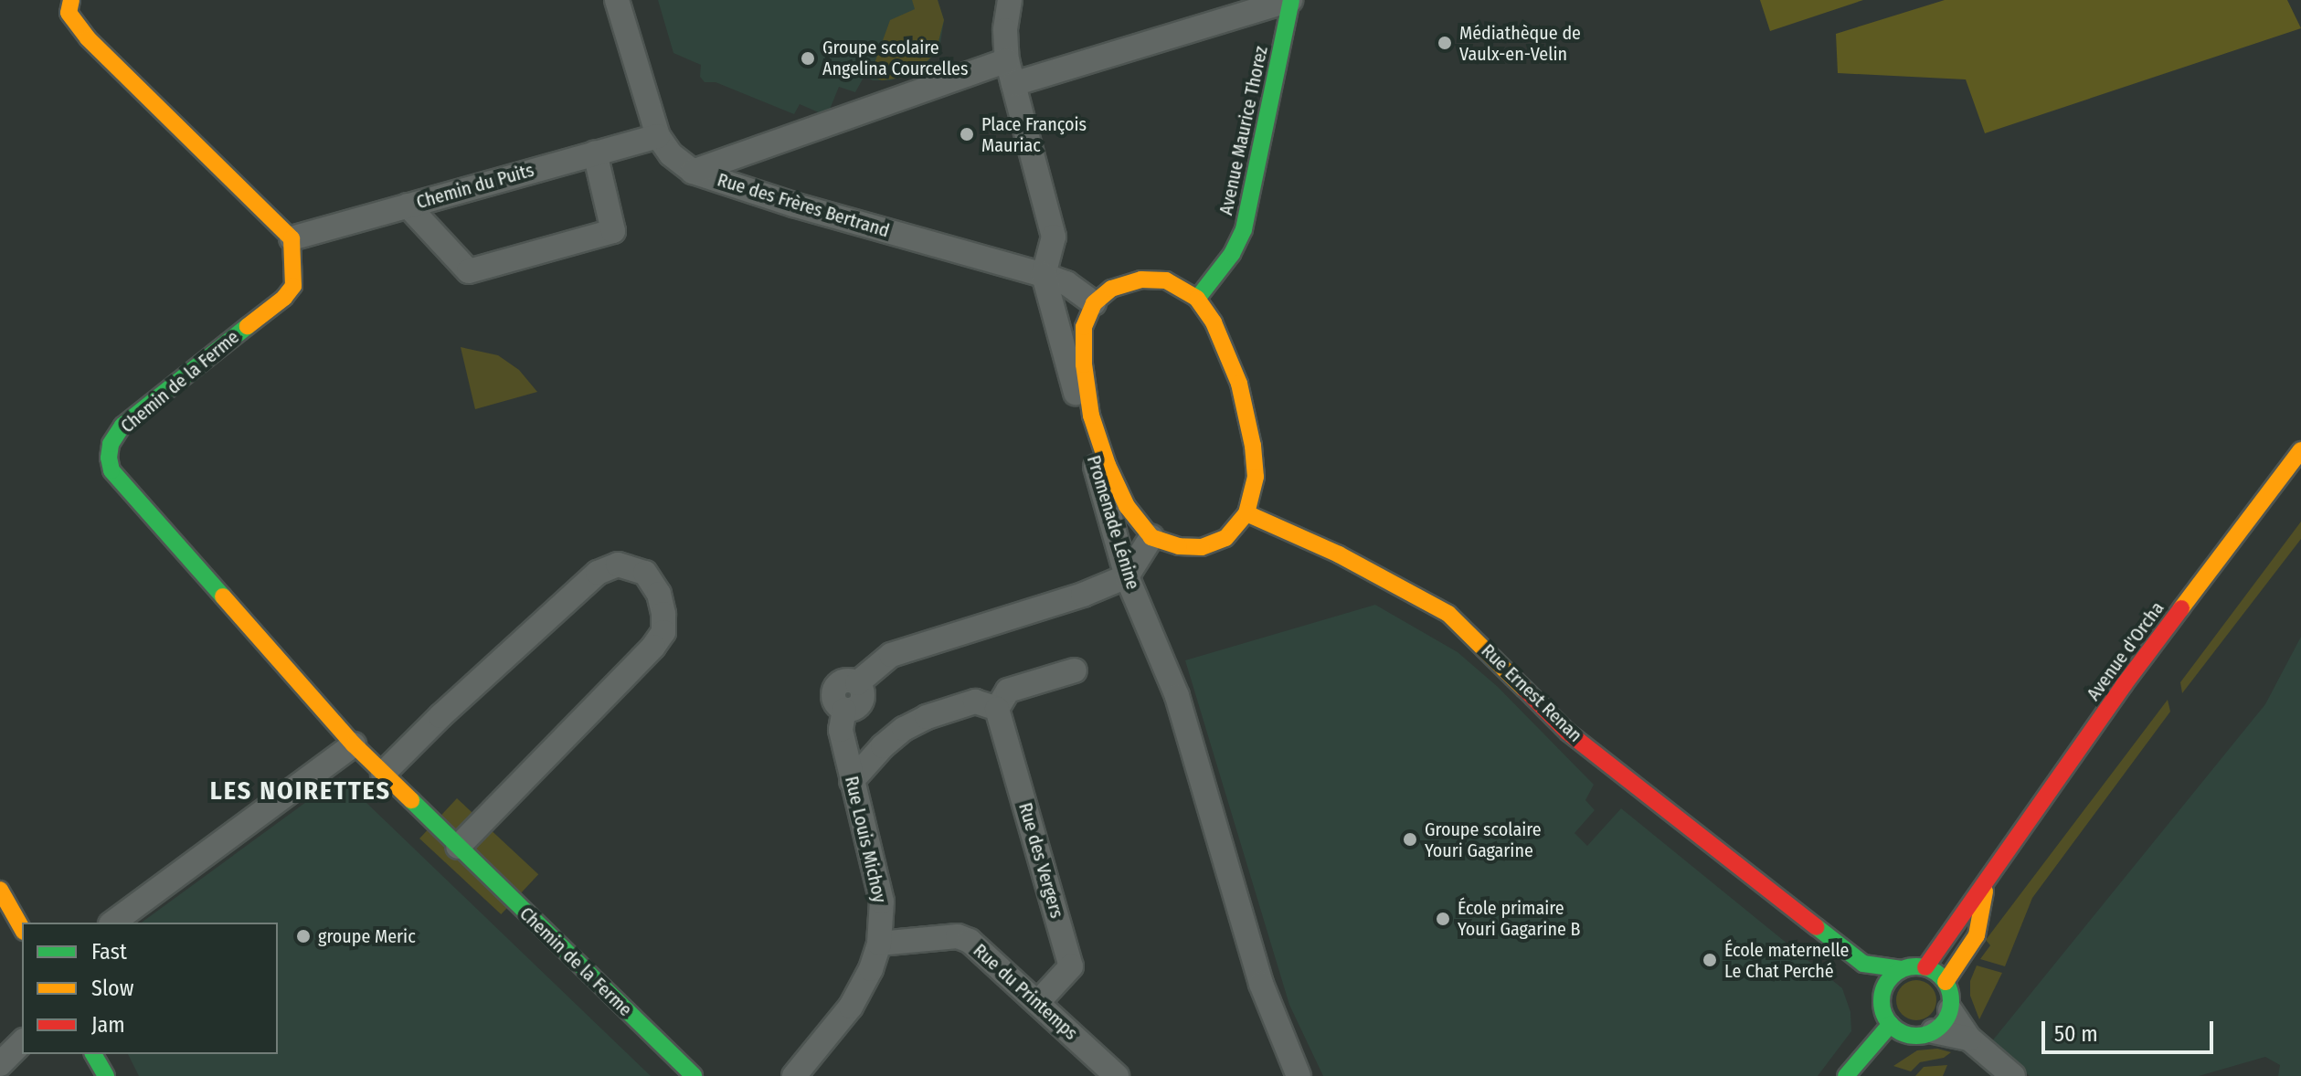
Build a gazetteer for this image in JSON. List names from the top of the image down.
{
  "streets": {
    "street": [
      "Avenue Maurice Thorez",
      "Chemin du Puits",
      "Rue des Frères Bertrand",
      "Chemin de la Ferme",
      "Promenade Lénine",
      "Avenue d'Orcha",
      "Rue Ernest Renan",
      "Rue Louis Michoy",
      "Rue des Vergers",
      "Rue du Printemps"
    ]
  },
  "crossings": [
    ["Avenue Maurice Thorez", "Rue des Frères Bertrand"],
    ["Avenue Maurice Thorez", "Rue Ernest Renan"],
    ["Chemin du Puits", "Rue des Frères Bertrand"],
    ["Chemin du Puits", "Chemin de la Ferme"],
    ["Rue des Frères Bertrand", "Promenade Lénine"],
    ["Rue des Frères Bertrand", "Rue Ernest Renan"],
    ["Promenade Lénine", "Rue Louis Michoy"],
    ["Avenue d'Orcha", "Rue Ernest Renan"],
    ["Rue Louis Michoy", "Rue du Printemps"],
    ["Rue des Vergers", "Rue du Printemps"]
  ],
  "districts": ["LES NOIRETTES"],
  "places": [
    "Médiathèque de Vaulx-en-Velin",
    "Groupe scolaire Angelina Courcelles",
    "Place François Mauriac",
    "Groupe scolaire Youri Gagarine",
    "École primaire Youri Gagarine B",
    "groupe Meric",
    "École maternelle Le Chat Perché"
  ],
  "legend": ["Fast", "Slow", "Jam"],
  "scale_bar": "50 m"
}
